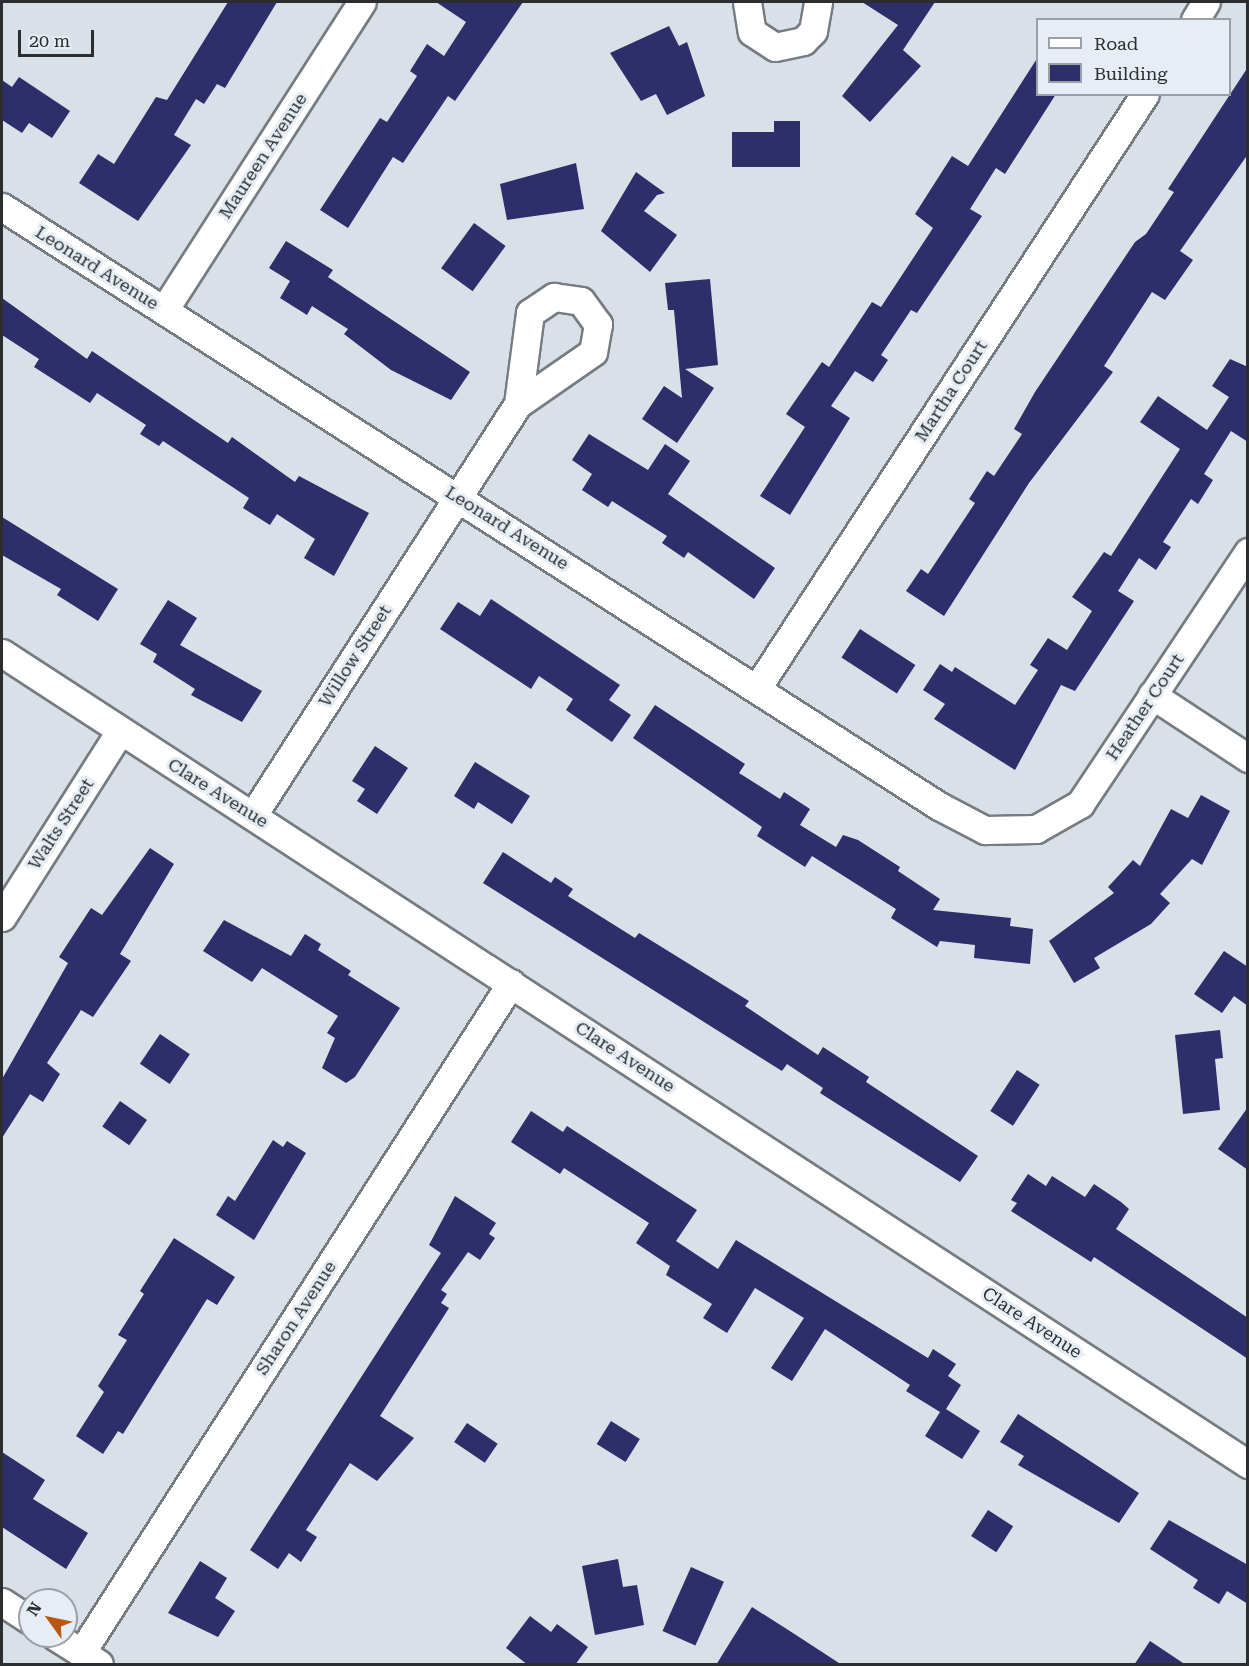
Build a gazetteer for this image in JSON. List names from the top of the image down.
{
  "streets": {
    "street": [
      "Maureen Avenue",
      "Leonard Avenue",
      "Martha Court",
      "Willow Street",
      "Heather Court",
      "Clare Avenue",
      "Walts Street",
      "Sharon Avenue"
    ]
  },
  "crossings": [
    ["Maureen Avenue", "Leonard Avenue"],
    ["Leonard Avenue", "Martha Court"],
    ["Leonard Avenue", "Willow Street"],
    ["Leonard Avenue", "Heather Court"],
    ["Willow Street", "Clare Avenue"],
    ["Clare Avenue", "Walts Street"],
    ["Clare Avenue", "Sharon Avenue"]
  ],
  "legend": ["Road", "Building"],
  "scale_bar": "20 m",
  "north": "top left"
}
